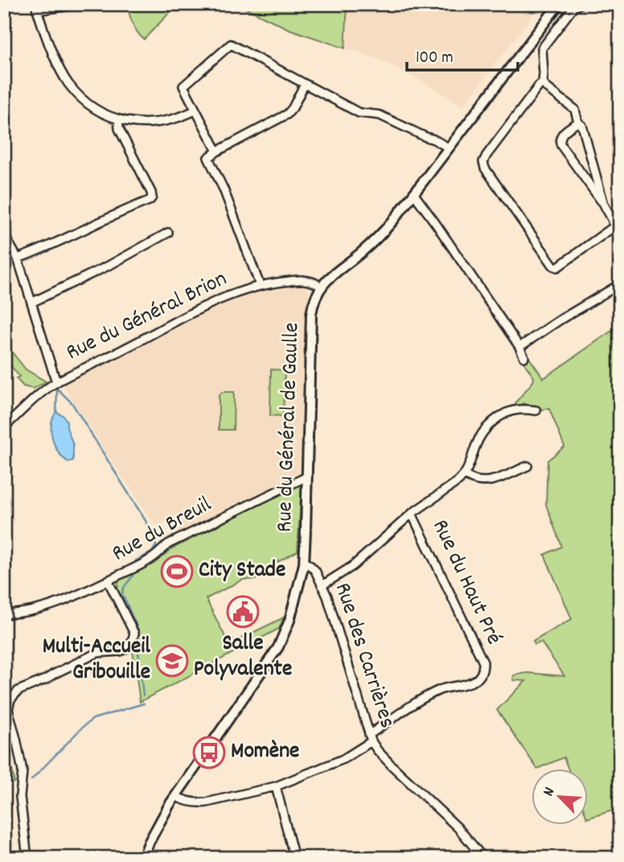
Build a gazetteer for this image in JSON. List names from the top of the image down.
{
  "streets": {
    "street": [
      "Rue du Général Brion",
      "Rue du Général de Gaulle",
      "Rue du Breuil",
      "Rue du Haut Pré",
      "Rue des Carrières"
    ]
  },
  "crossings": [
    ["Rue du Général Brion", "Rue du Général de Gaulle"],
    ["Rue du Général de Gaulle", "Rue du Breuil"],
    ["Rue du Général de Gaulle", "Rue du Haut Pré"],
    ["Rue du Général de Gaulle", "Rue des Carrières"],
    ["Rue du Haut Pré", "Rue des Carrières"]
  ],
  "places": {
    "sports": ["City Stade"],
    "public building": ["Salle Polyvalente"],
    "school or university": ["Multi-Accueil Gribouille"],
    "bus stop": ["Momène"]
  },
  "scale_bar": "100 m",
  "north": "top left"
}
